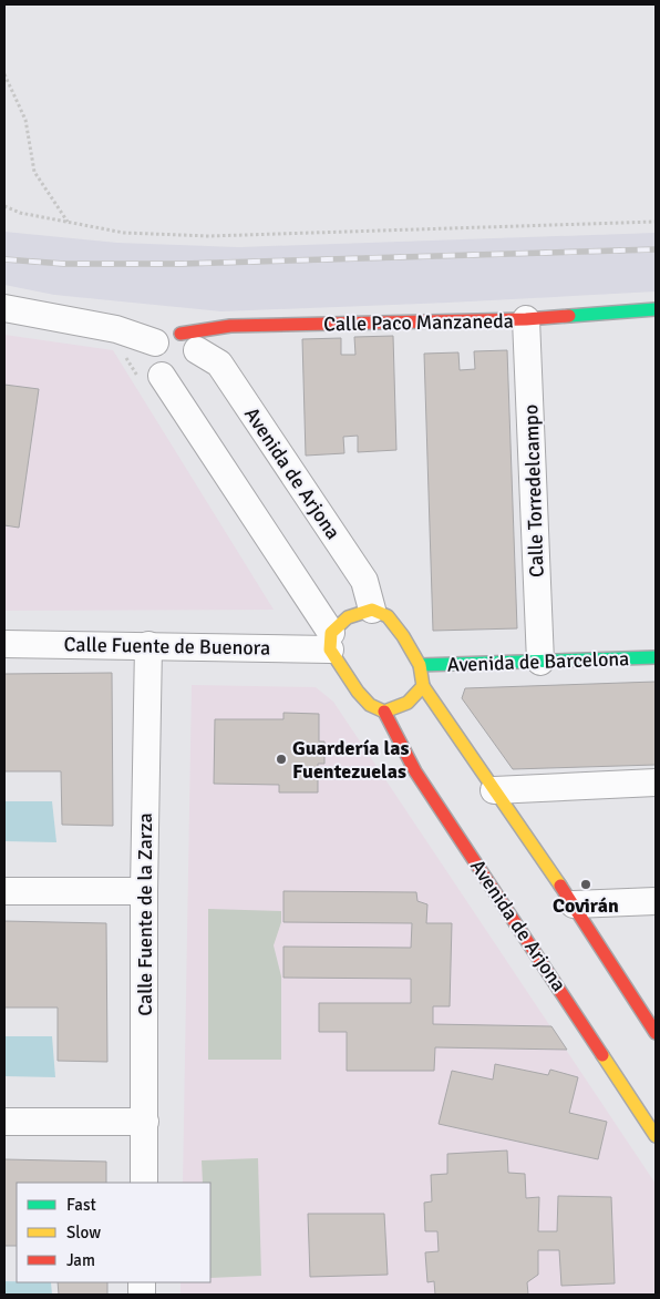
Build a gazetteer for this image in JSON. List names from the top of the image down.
{
  "streets": {
    "street": [
      "Calle Paco Manzaneda",
      "Avenida de Arjona",
      "Calle Torredelcampo",
      "Calle Fuente de Buenora",
      "Avenida de Barcelona",
      "Calle Fuente de la Zarza"
    ]
  },
  "crossings": [
    ["Calle Paco Manzaneda", "Avenida de Arjona"],
    ["Calle Paco Manzaneda", "Calle Torredelcampo"],
    ["Avenida de Arjona", "Calle Fuente de Buenora"],
    ["Avenida de Arjona", "Avenida de Barcelona"],
    ["Calle Torredelcampo", "Avenida de Barcelona"],
    ["Calle Fuente de Buenora", "Avenida de Barcelona"],
    ["Calle Fuente de Buenora", "Calle Fuente de la Zarza"]
  ],
  "places": ["Guardería las Fuentezuelas", "Covirán"],
  "legend": ["Fast", "Slow", "Jam"]
}
